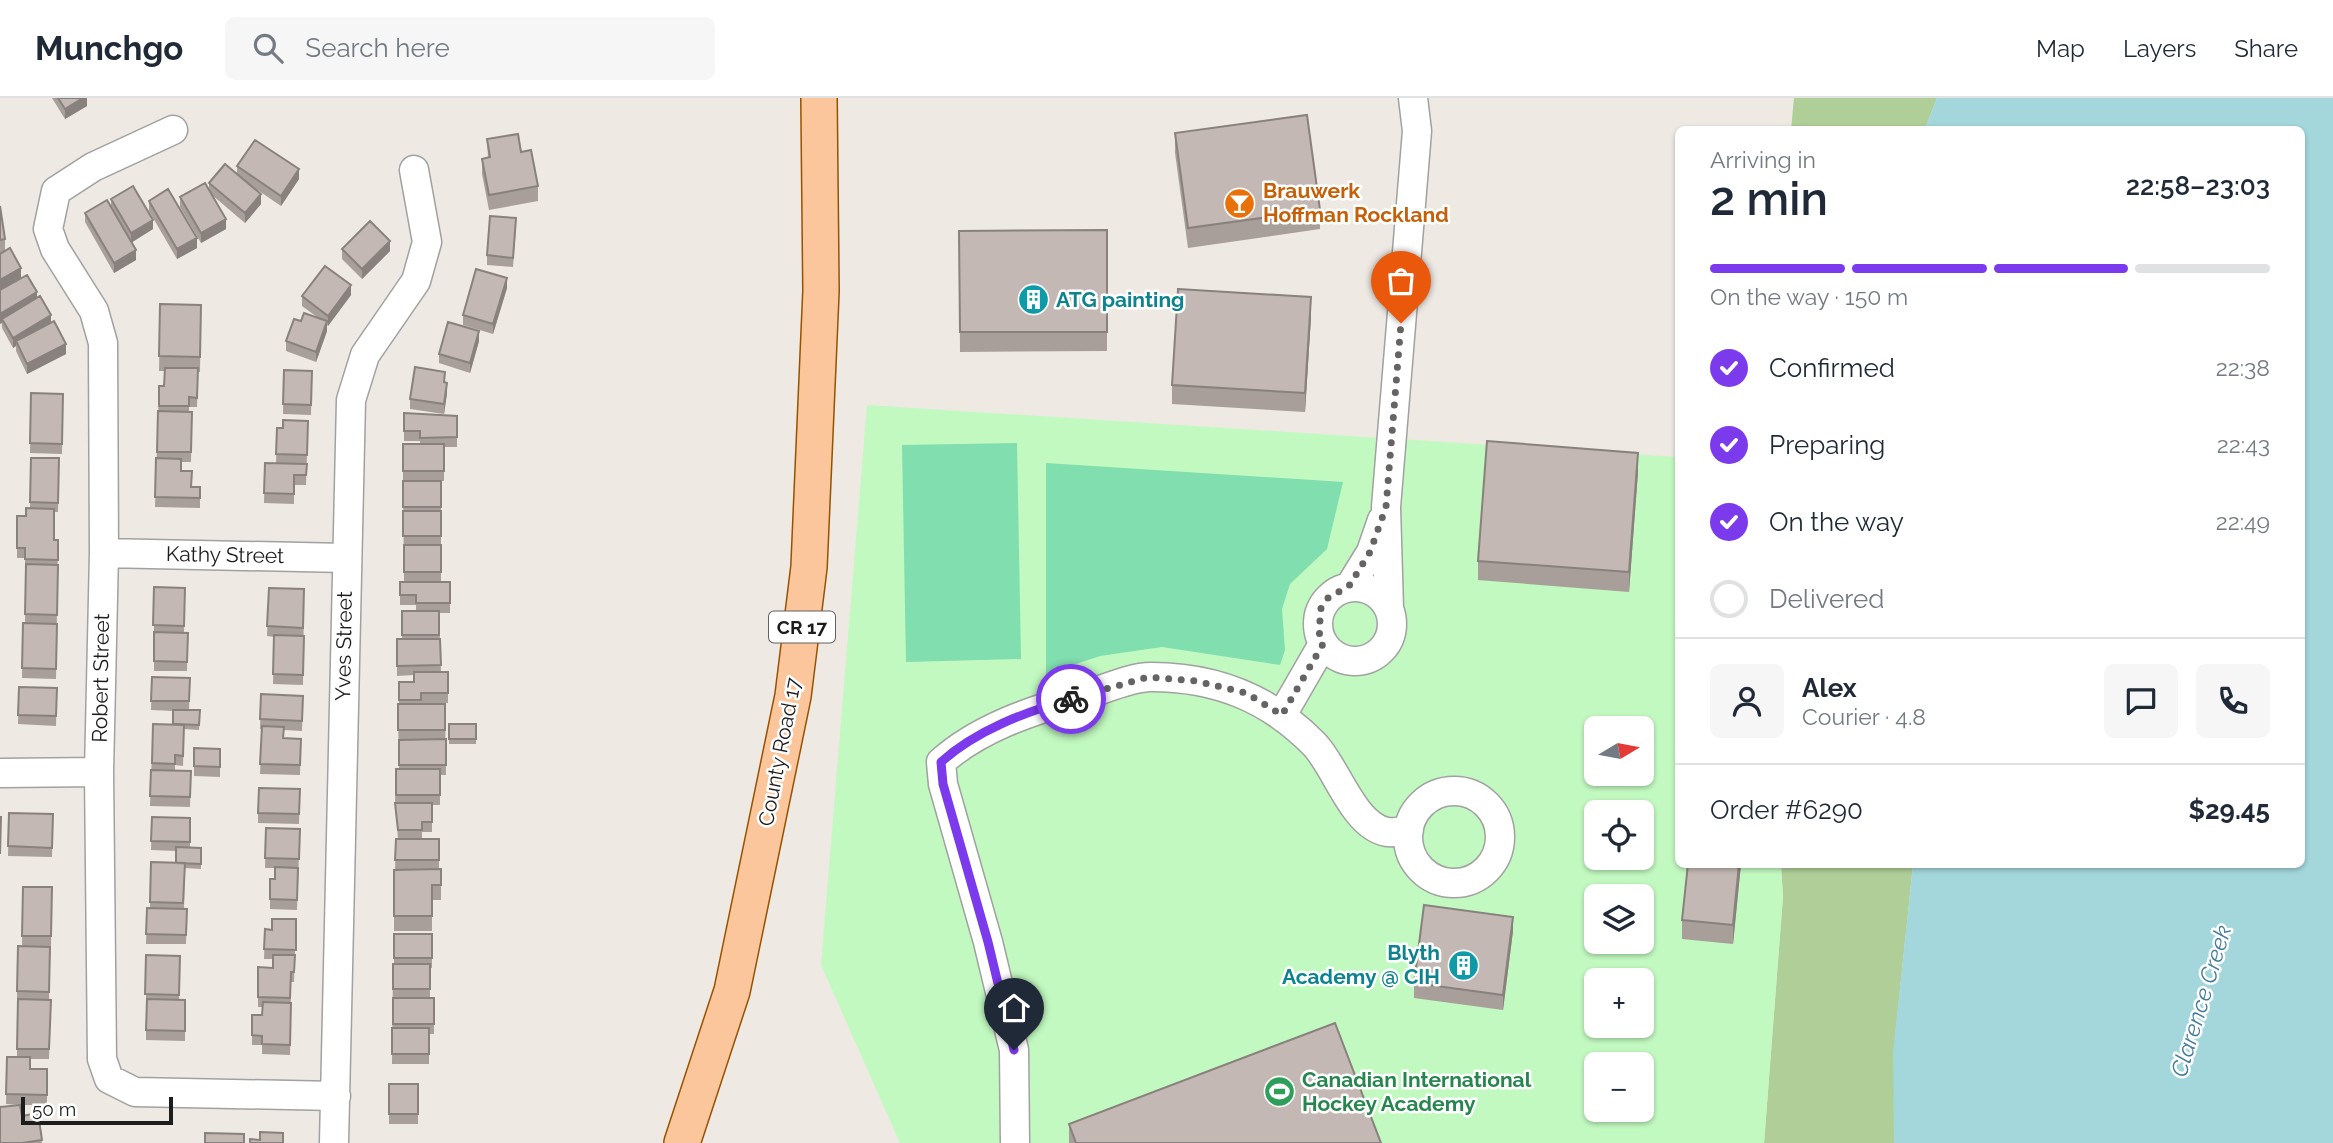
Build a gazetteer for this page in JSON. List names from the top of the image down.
{
  "streets": {
    "main road": ["CR 17", "County Road 17"],
    "street": ["Kathy Street", "Yves Street", "Robert Street"]
  },
  "crossings": [
    ["Kathy Street", "Yves Street"],
    ["Kathy Street", "Robert Street"],
    ["Yves Street", "Robert Street"]
  ],
  "water": ["Clarence Creek"],
  "places": {
    "bar": ["Brauwerk Hoffman Rockland"],
    "building": ["ATG painting", "Blyth Academy @ CIH"],
    "sports": ["Canadian International Hockey Academy"]
  },
  "scale_bar": "50 m",
  "north": "right",
  "page": {
    "header": "Munchgo",
    "search": "Search here",
    "nav": ["Map", "Layers", "Share"],
    "heading": ["2 min", "Arriving in", "22:58–23:03"],
    "panel": [
      "Alex",
      "Courier · 4.8",
      "Order #6290",
      "$29.45"
    ],
    "bar": "On the way · 150 m",
    "list": [
      ["Confirmed", "22:38"],
      ["Preparing", "22:43"],
      ["On the way", "22:49"],
      "Delivered"
    ],
    "map_buttons": ["+", "−"],
    "scale": "50 m"
  }
}
